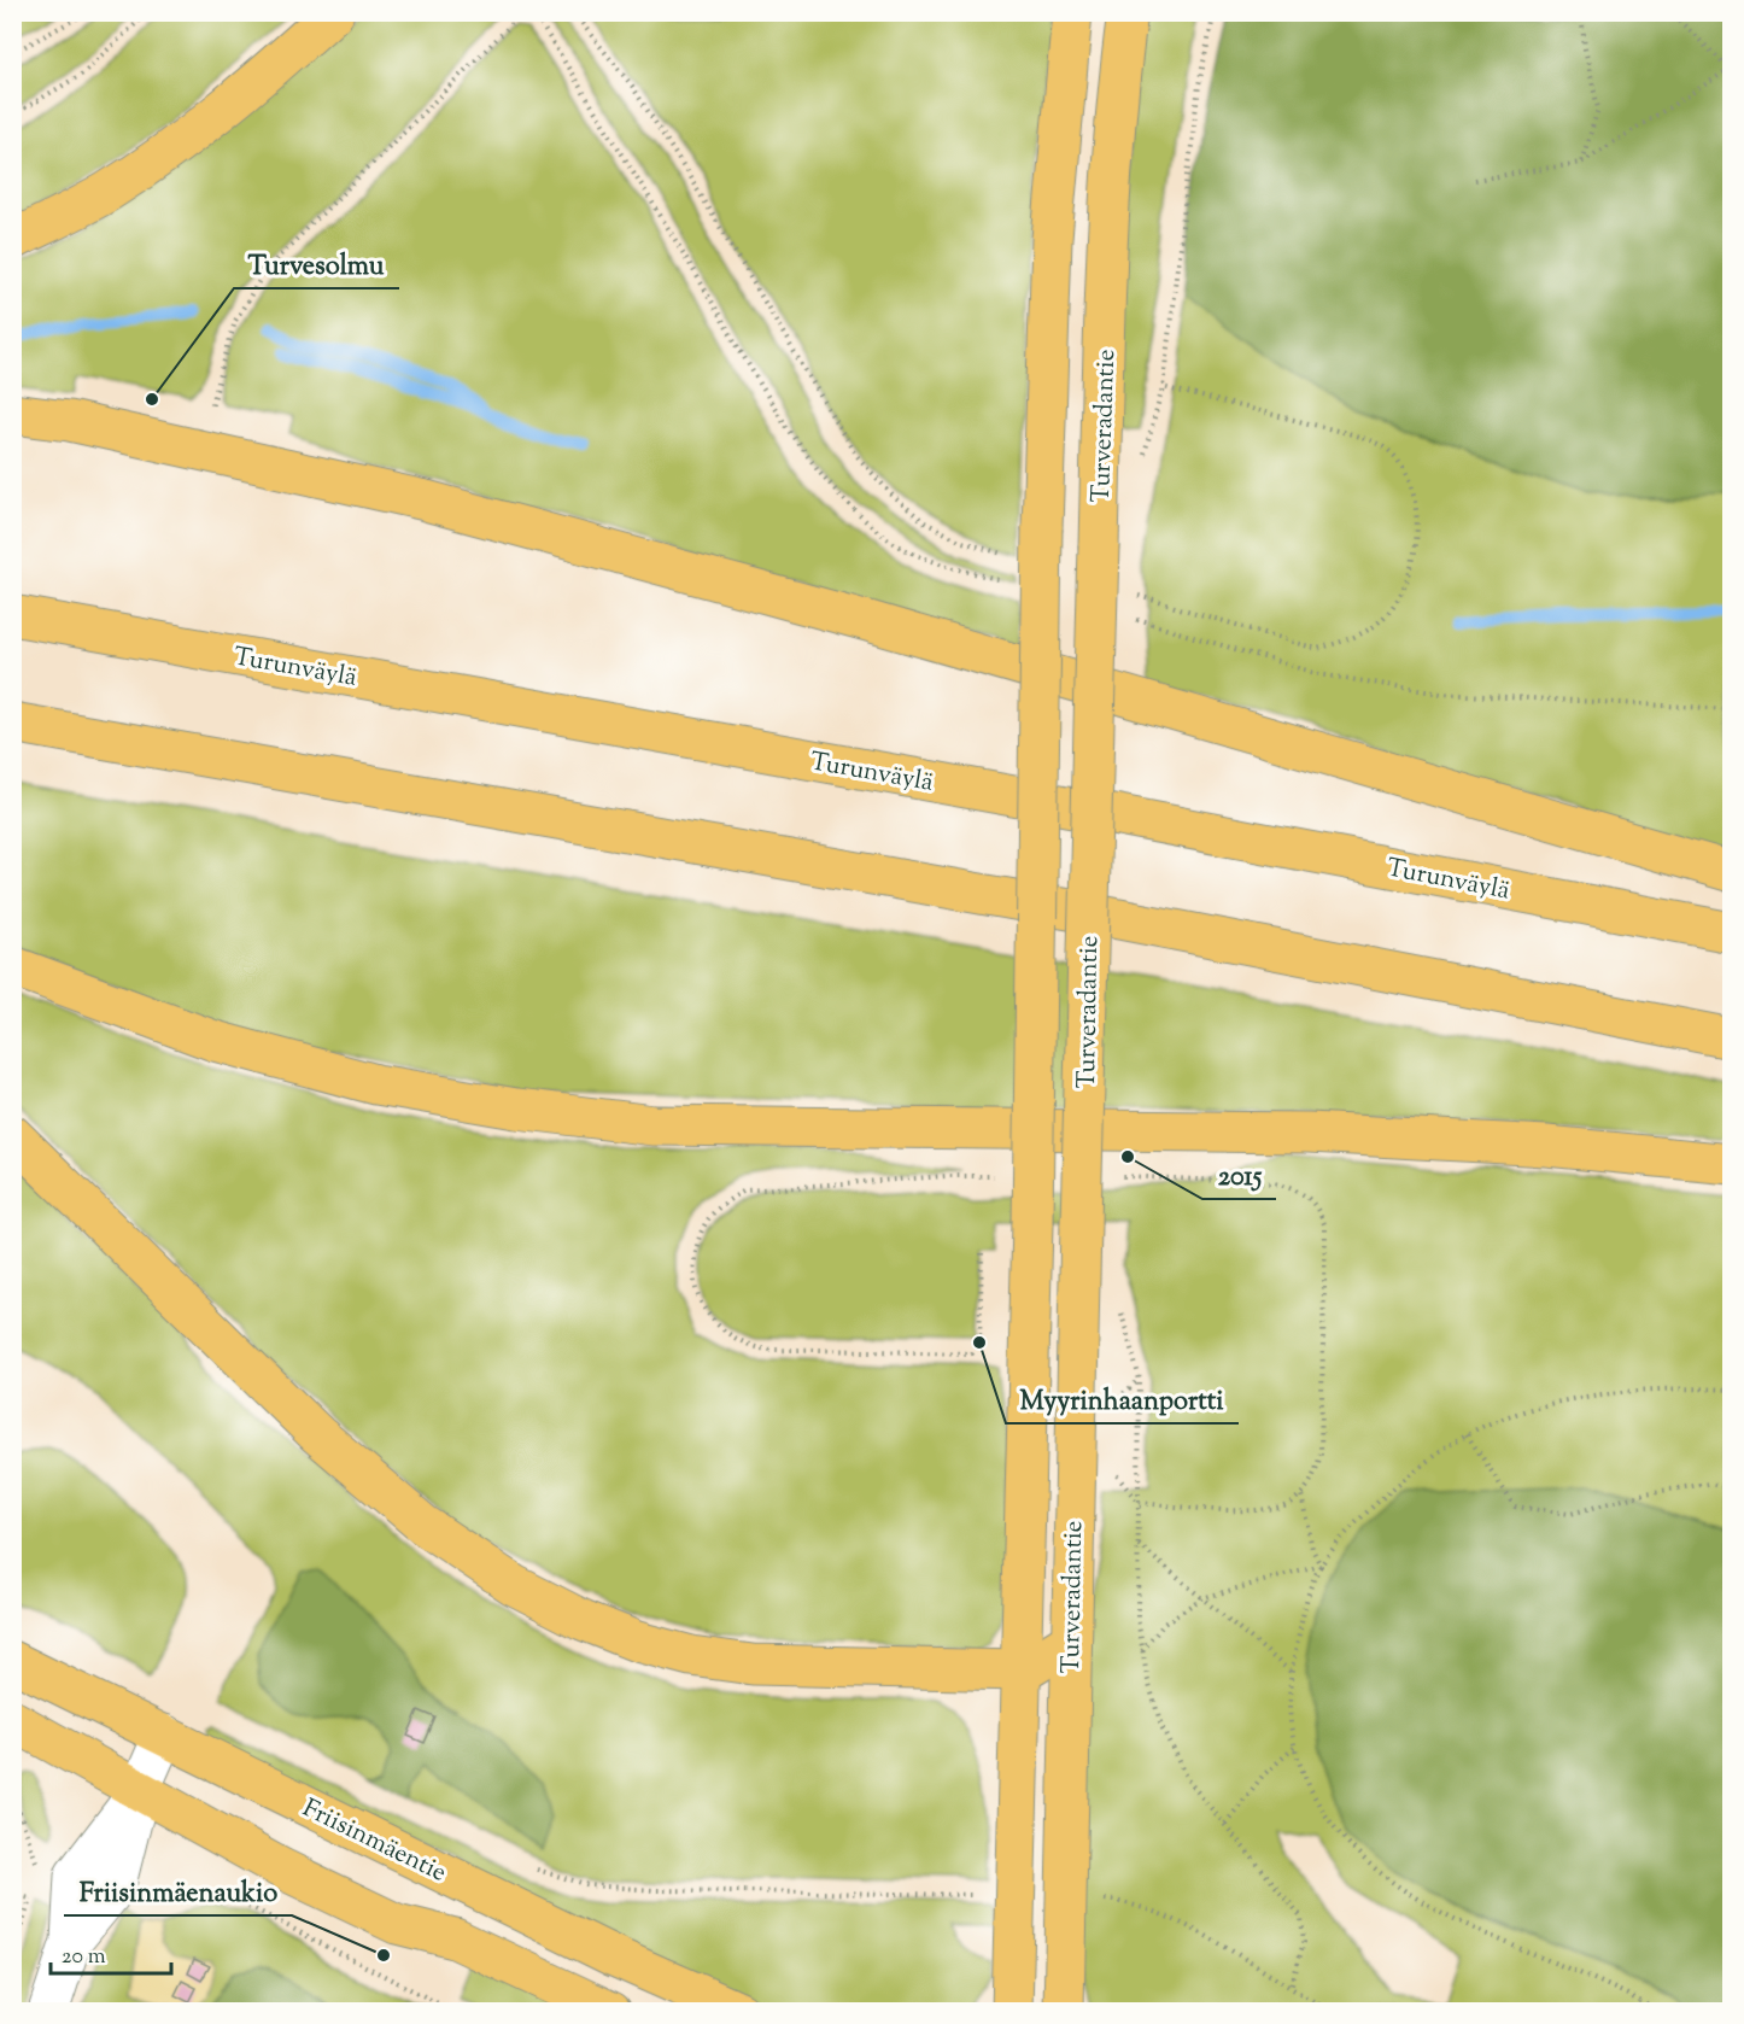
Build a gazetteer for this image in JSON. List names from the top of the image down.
{
  "streets": {
    "main road": ["Turveradantie", "Turunväylä", "Friisinmäentie"]
  },
  "places": [
    "Turvesolmu",
    "2015",
    "Myyrinhaanportti",
    "Friisinmäenaukio"
  ],
  "scale_bar": "20 m"
}
